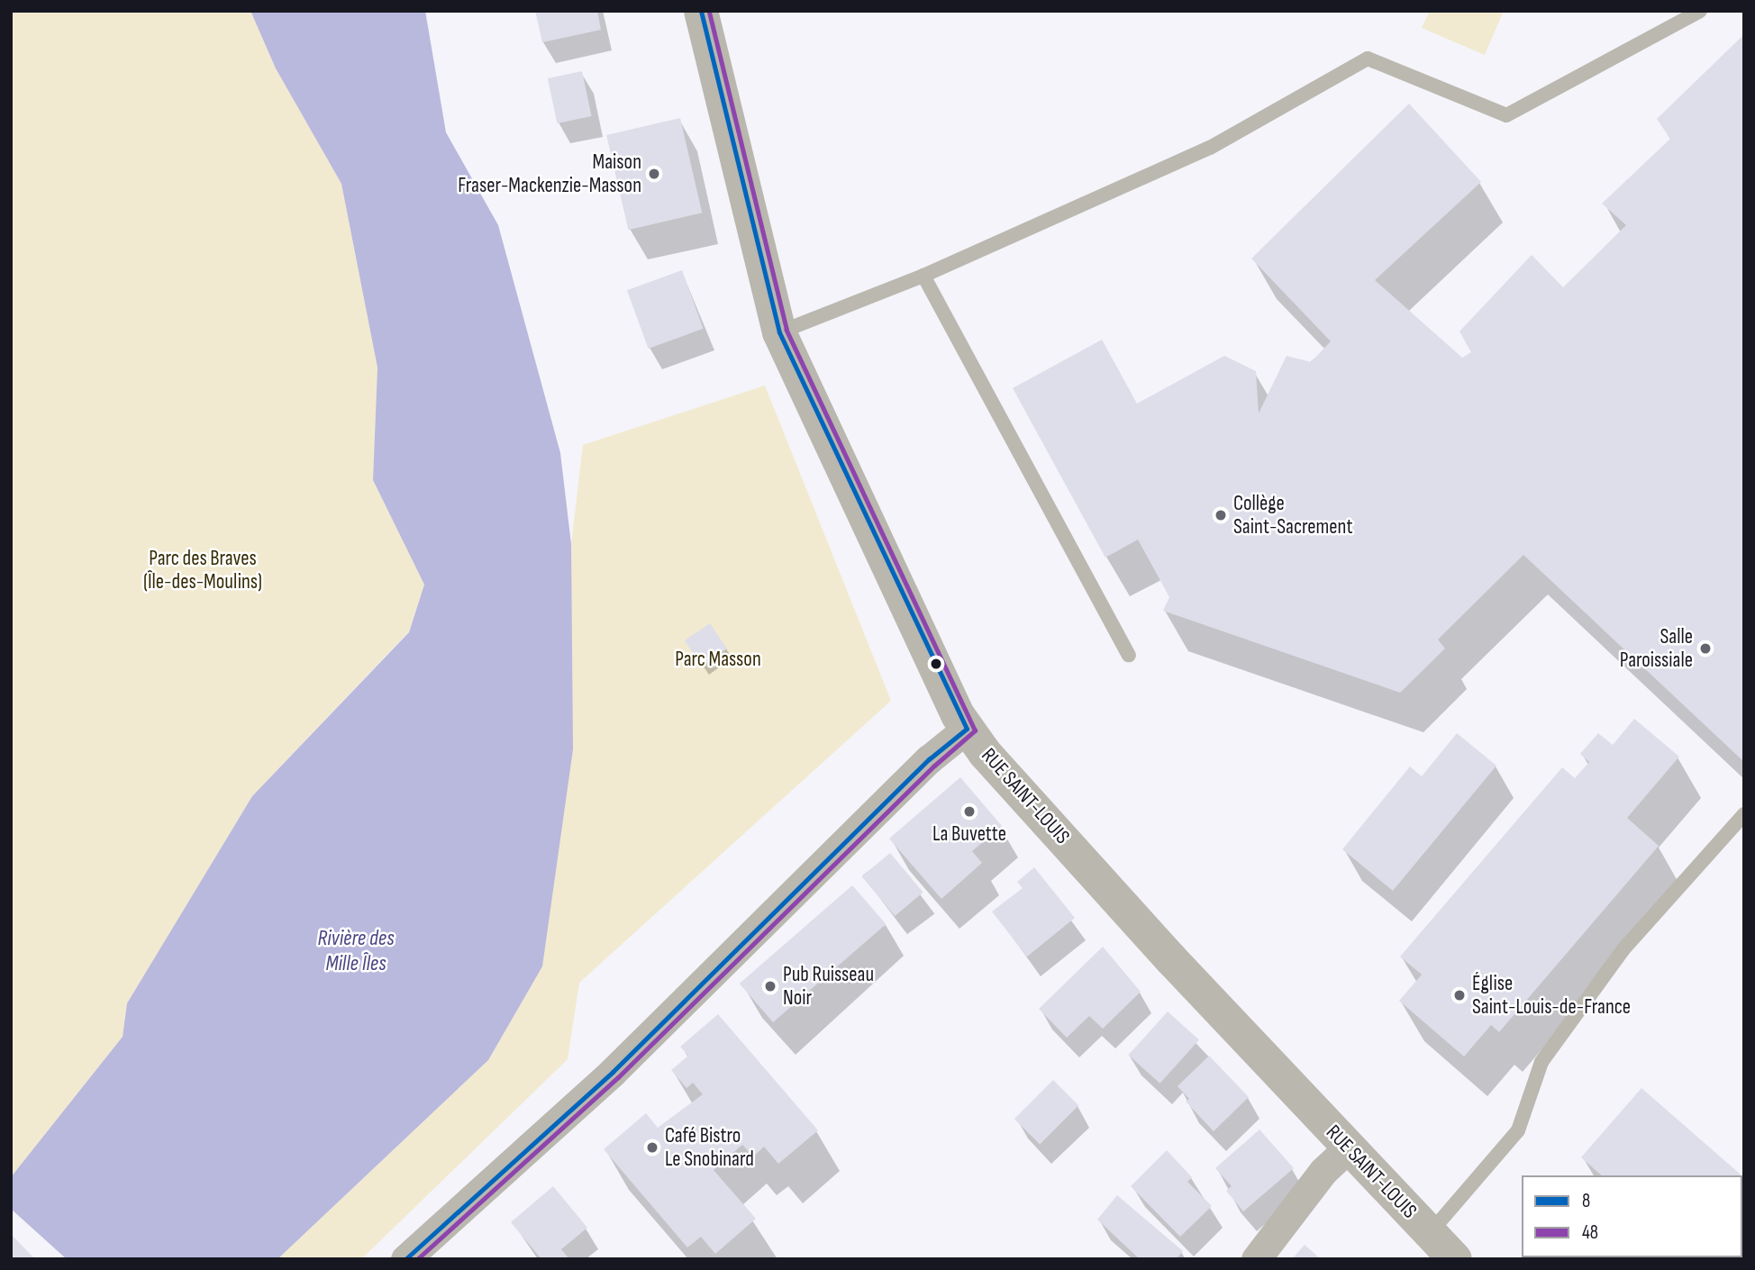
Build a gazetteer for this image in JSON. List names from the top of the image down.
{
  "streets": {
    "main road": ["RUE SAINT-LOUIS"]
  },
  "water": ["Rivière des Mille Îles"],
  "parks": ["Parc des Braves (Île-des-Moulins)", "Parc Masson"],
  "places": [
    "Maison Fraser-Mackenzie-Masson",
    "Collège Saint-Sacrement",
    "Salle Paroissiale",
    "La Buvette",
    "Pub Ruisseau Noir",
    "Église Saint-Louis-de-France",
    "Café Bistro Le Snobinard"
  ],
  "lines": ["transit line 8", "transit line 48"],
  "legend": ["8", "48"]
}
